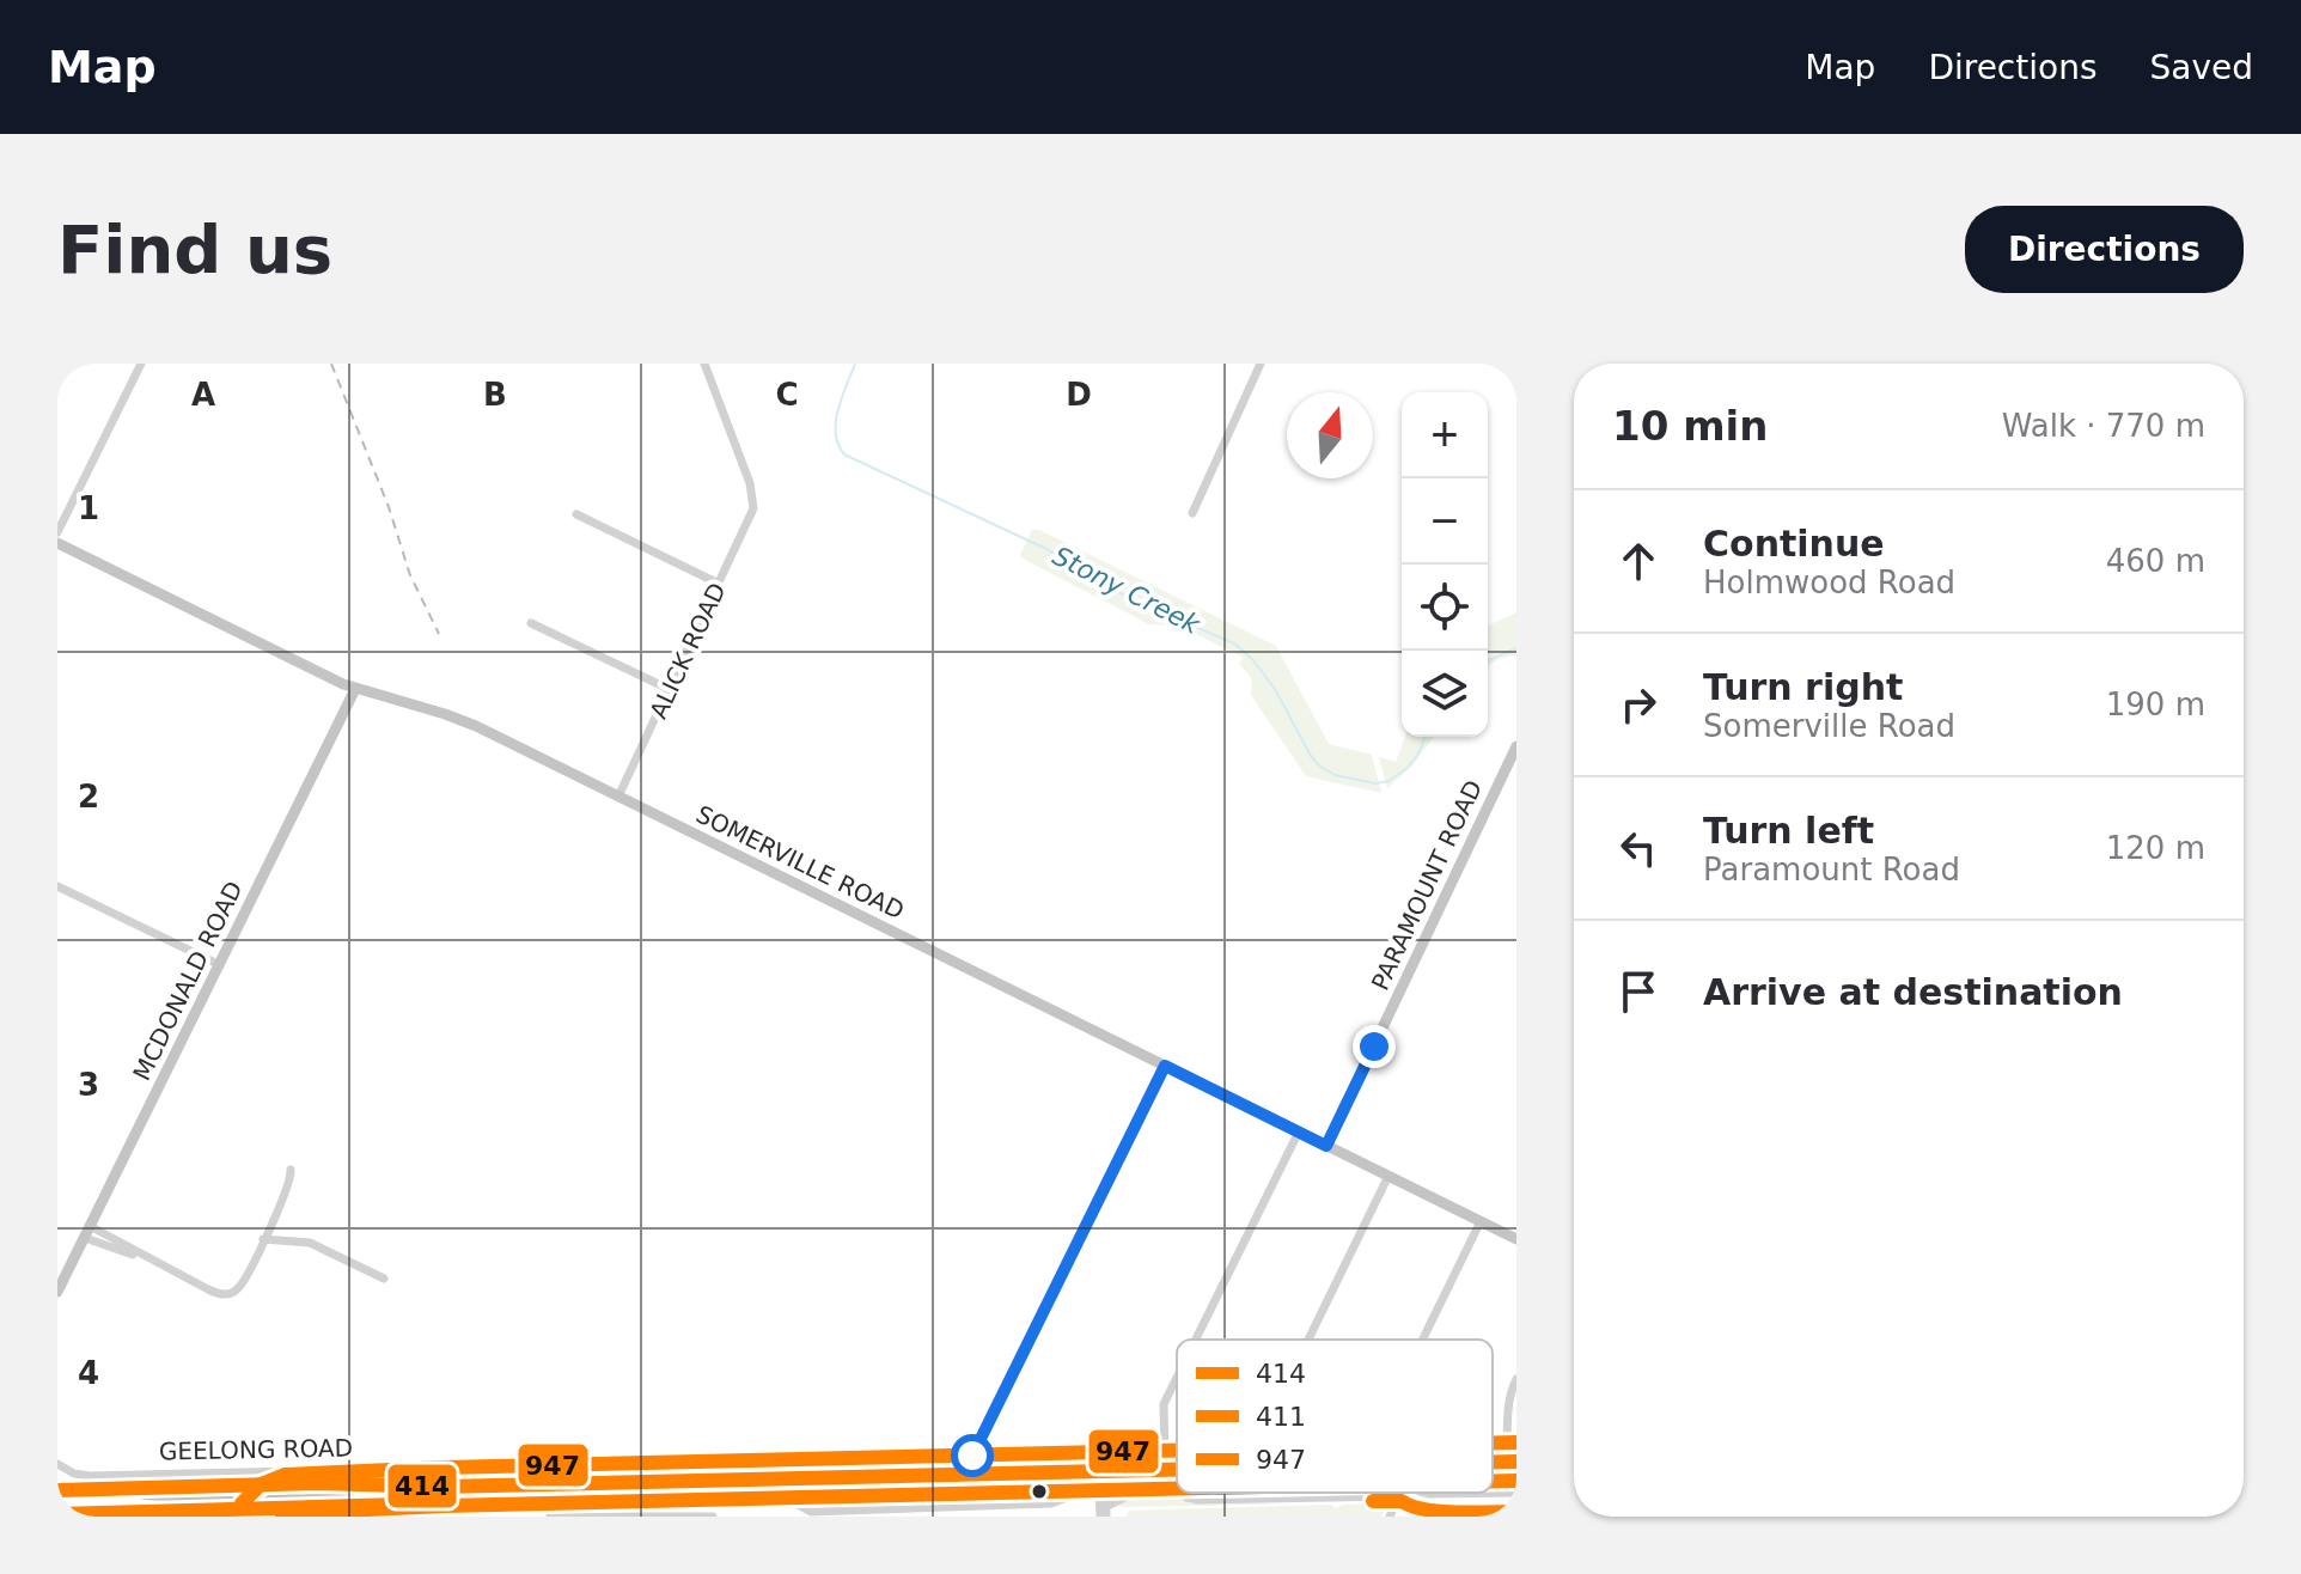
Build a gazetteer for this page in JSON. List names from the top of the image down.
{
  "streets": {
    "highway": ["GEELONG ROAD"],
    "main road": ["SOMERVILLE ROAD", "PARAMOUNT ROAD", "MCDONALD ROAD"],
    "street": ["ALICK ROAD"]
  },
  "crossings": [
    ["ALICK ROAD", "SOMERVILLE ROAD"],
    ["SOMERVILLE ROAD", "PARAMOUNT ROAD"],
    ["SOMERVILLE ROAD", "MCDONALD ROAD"]
  ],
  "water": ["Stony Creek"],
  "lines": ["transit line 947", "transit line 414", "transit line 411"],
  "legend": ["414", "411", "947"],
  "north": "top",
  "page": {
    "header": "Map",
    "nav": ["Map", "Directions", "Saved"],
    "buttons": "Directions",
    "title": "Find us",
    "heading": ["10 min", "Walk · 770 m"],
    "map_buttons": ["+", "−"],
    "list": [
      ["Continue", "Holmwood Road", "460 m"],
      ["Turn right", "Somerville Road", "190 m"],
      ["Turn left", "Paramount Road", "120 m"],
      "Arrive at destination"
    ]
  },
  "grid": {
    "columns": [
      "A",
      "B",
      "C",
      "D"
    ],
    "rows": [
      "1",
      "2",
      "3",
      "4"
    ]
  }
}
